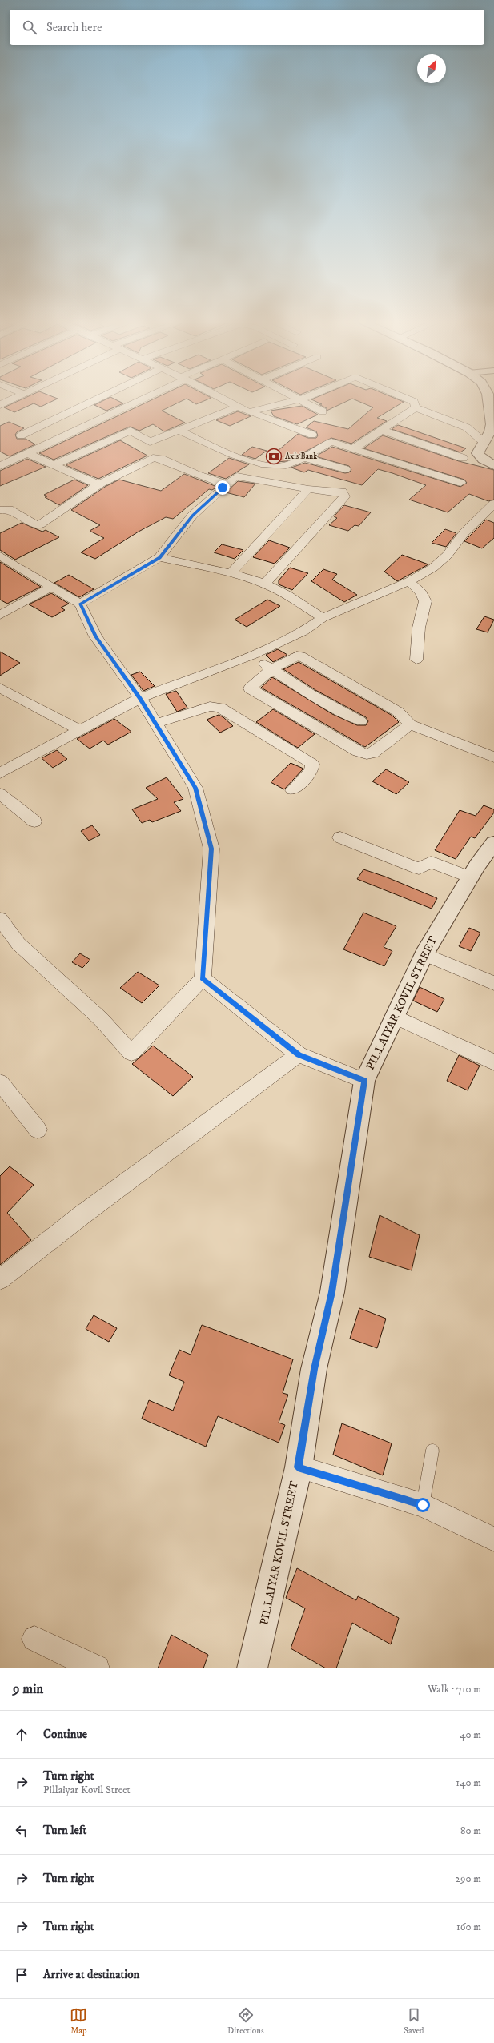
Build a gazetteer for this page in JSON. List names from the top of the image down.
{
  "streets": {
    "street": ["PILLAIYAR KOVIL STREET"]
  },
  "places": {
    "bank": ["Axis Bank"]
  },
  "north": "top right",
  "page": {
    "search": "Search here",
    "heading": ["9 min", "Walk · 710 m"],
    "list": [
      ["Continue", "40 m"],
      ["Turn right", "Pillaiyar Kovil Street", "140 m"],
      ["Turn left", "80 m"],
      ["Turn right", "290 m"],
      ["Turn right", "160 m"],
      "Arrive at destination"
    ],
    "nav": ["Map", "Directions", "Saved"]
  }
}
